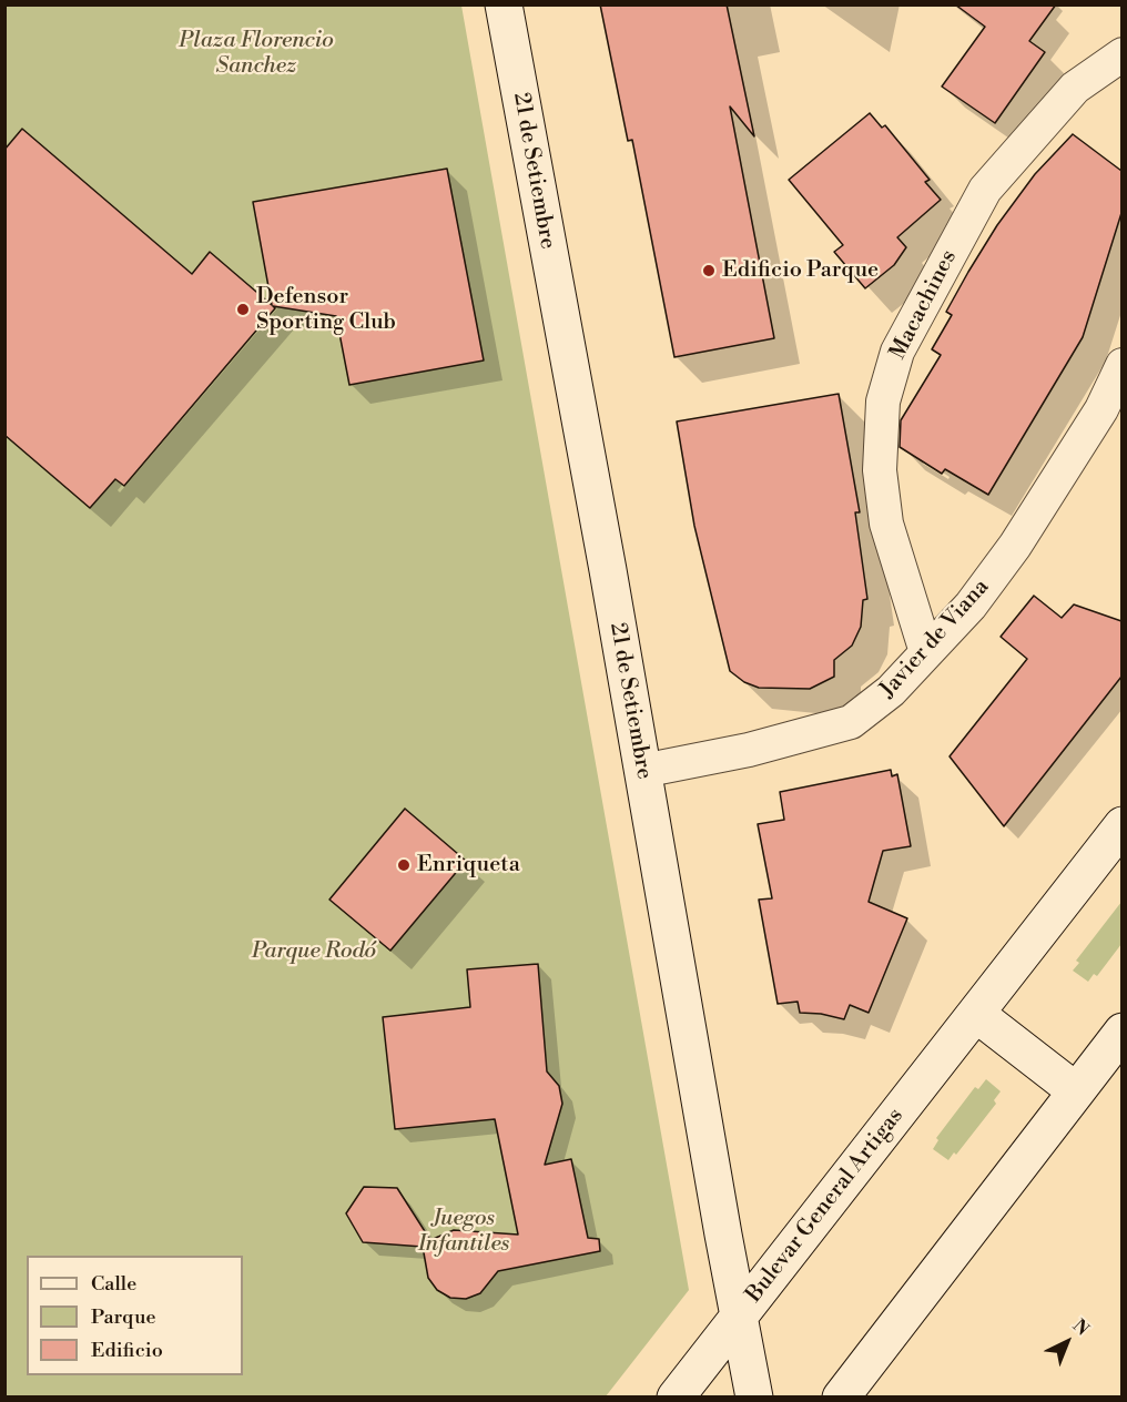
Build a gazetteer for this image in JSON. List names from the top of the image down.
{
  "streets": {
    "street": [
      "21 de Setiembre",
      "Macachines",
      "Javier de Viana",
      "Bulevar General Artigas"
    ]
  },
  "crossings": [
    ["21 de Setiembre", "Javier de Viana"],
    ["21 de Setiembre", "Bulevar General Artigas"],
    ["Macachines", "Javier de Viana"]
  ],
  "parks": ["Plaza Florencio Sanchez", "Parque Rodó", "Juegos Infantiles"],
  "places": ["Edificio Parque", "Defensor Sporting Club", "Enriqueta"],
  "legend": ["Calle", "Parque", "Edificio"],
  "north": "top right"
}
